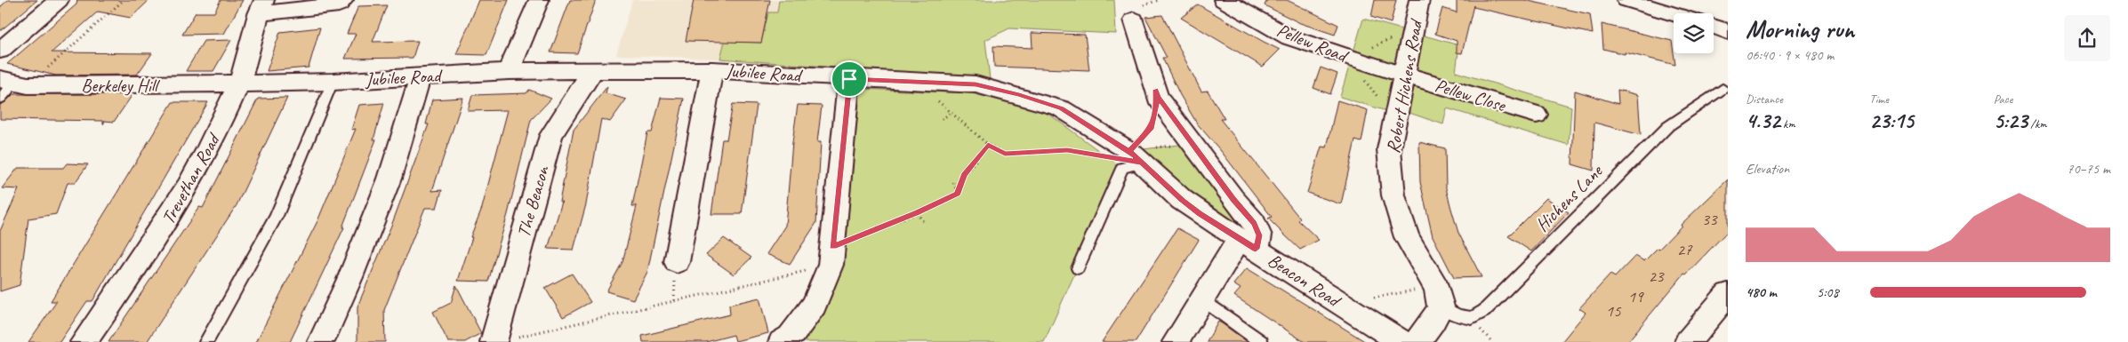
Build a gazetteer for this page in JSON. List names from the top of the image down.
{
  "streets": {
    "street": [
      "Pellew Road",
      "Jubilee Road",
      "Berkeley Hill",
      "Robert Hichens Road",
      "Pellew Close",
      "Trevethan Road",
      "The Beacon",
      "Beacon Road"
    ],
    "lane": ["Hichens Lane"]
  },
  "crossings": [
    ["Pellew Road", "Robert Hichens Road"],
    ["Pellew Road", "Pellew Close"],
    ["Jubilee Road", "Berkeley Hill"],
    ["Jubilee Road", "Trevethan Road"],
    ["Jubilee Road", "The Beacon"],
    ["Jubilee Road", "Beacon Road"],
    ["Berkeley Hill", "Trevethan Road"],
    ["Robert Hichens Road", "Pellew Close"],
    ["Robert Hichens Road", "Hichens Lane"]
  ],
  "house_numbers": [
    "33",
    "27",
    "23",
    "19",
    "15"
  ],
  "page": {
    "heading": ["Morning run", "06:40 · 9 × 480 m"],
    "stats": [
      ["Distance", "4.32 km"],
      ["Time", "23:15"],
      ["Pace", "5:23 /km"]
    ],
    "chart": ["Elevation", "70–75 m"],
    "list": [
      {
        "name": "480 m",
        "note": "5:08"
      }
    ]
  }
}
